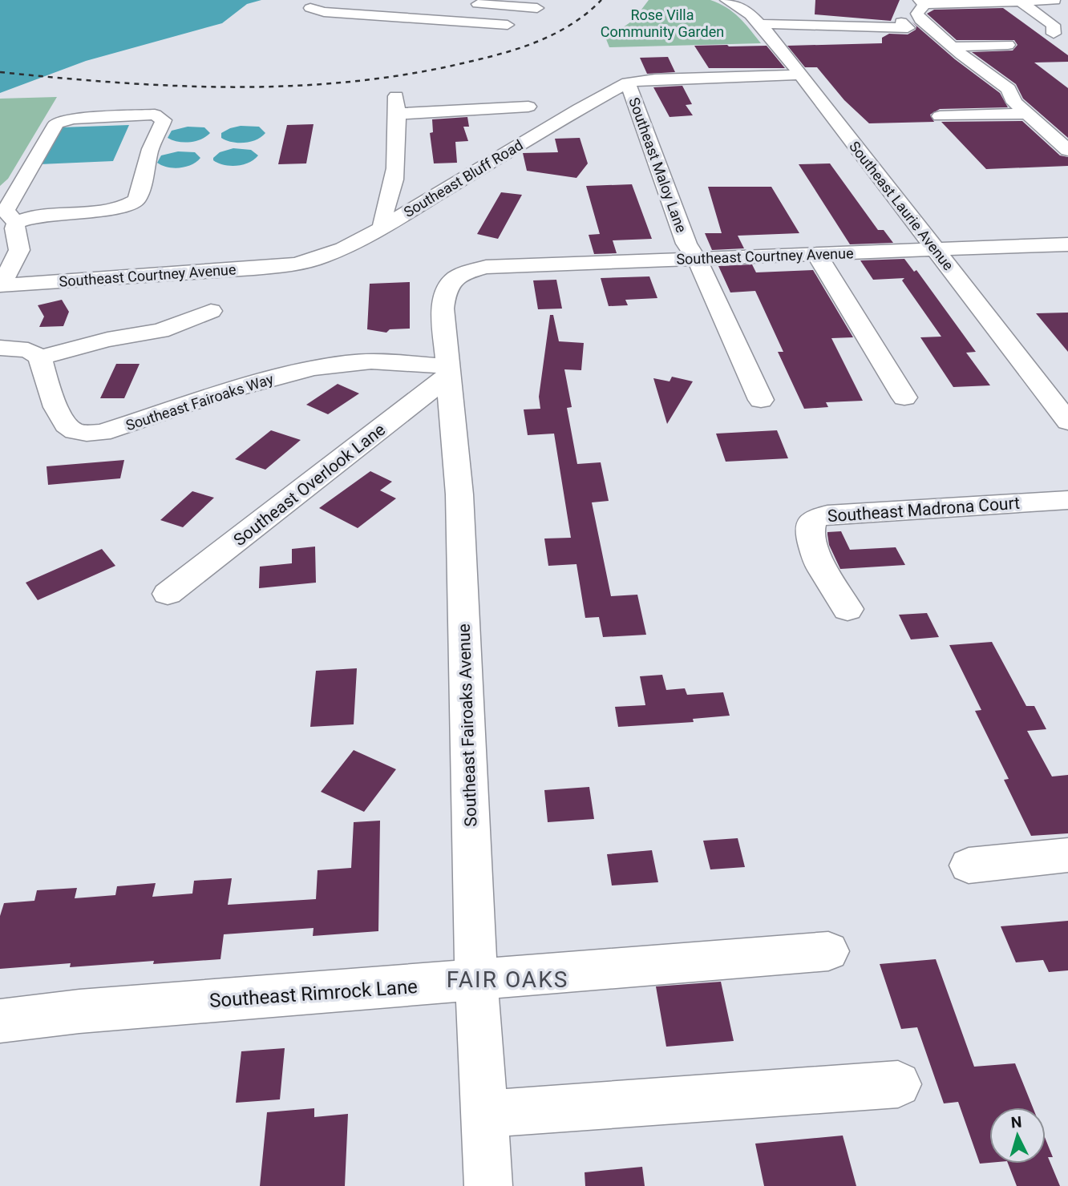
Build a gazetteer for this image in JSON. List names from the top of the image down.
{
  "streets": {
    "street": [
      "Southeast Maloy Lane",
      "Southeast Bluff Road",
      "Southeast Laurie Avenue",
      "Southeast Courtney Avenue",
      "Southeast Fairoaks Way",
      "Southeast Overlook Lane",
      "Southeast Madrona Court",
      "Southeast Fairoaks Avenue",
      "Southeast Rimrock Lane"
    ]
  },
  "crossings": [
    ["Southeast Maloy Lane", "Southeast Bluff Road"],
    ["Southeast Maloy Lane", "Southeast Courtney Avenue"],
    ["Southeast Bluff Road", "Southeast Courtney Avenue"],
    ["Southeast Laurie Avenue", "Southeast Courtney Avenue"],
    ["Southeast Courtney Avenue", "Southeast Fairoaks Avenue"],
    ["Southeast Fairoaks Way", "Southeast Overlook Lane"],
    ["Southeast Fairoaks Way", "Southeast Fairoaks Avenue"],
    ["Southeast Overlook Lane", "Southeast Fairoaks Avenue"],
    ["Southeast Fairoaks Avenue", "Southeast Rimrock Lane"]
  ],
  "districts": ["FAIR OAKS"],
  "parks": ["Rose Villa Community Garden"],
  "north": "top"
}
